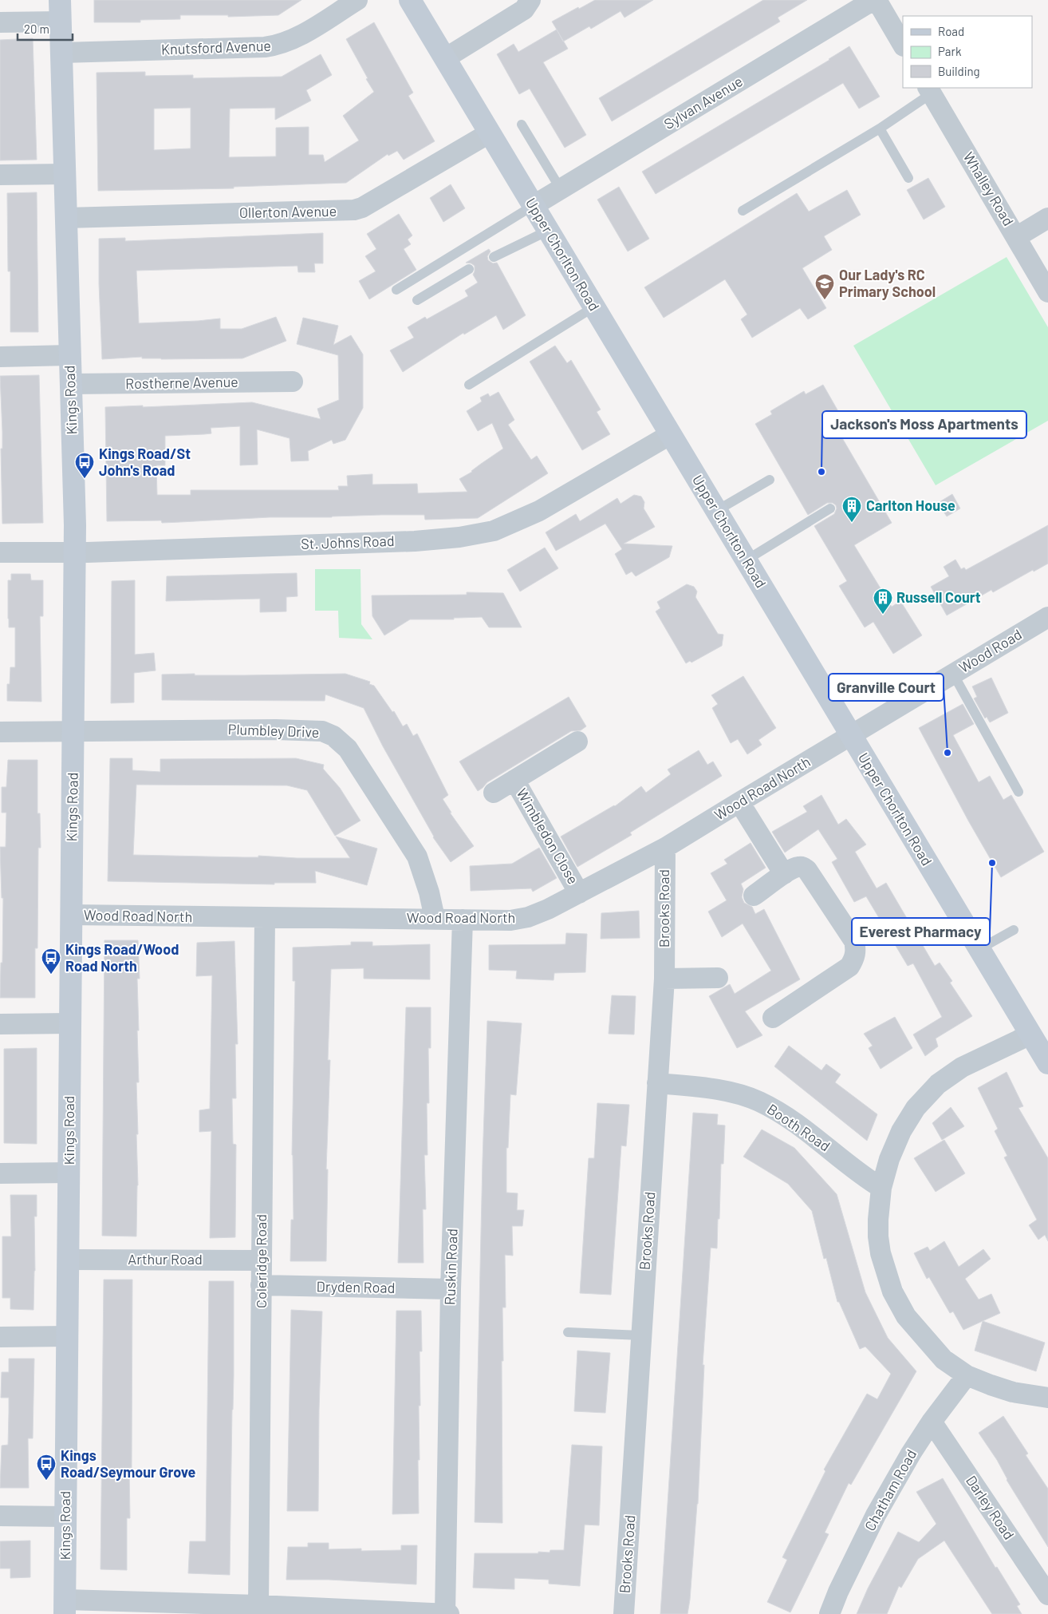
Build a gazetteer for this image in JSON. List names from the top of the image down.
{
  "streets": {
    "street": [
      "Knutsford Avenue",
      "Sylvan Avenue",
      "Whalley Road",
      "Ollerton Avenue",
      "Upper Chorlton Road",
      "Rostherne Avenue",
      "Kings Road",
      "St. Johns Road",
      "Wood Road",
      "Plumbley Drive",
      "Wood Road North",
      "Wimbledon Close",
      "Brooks Road",
      "Booth Road",
      "Arthur Road",
      "Coleridge Road",
      "Ruskin Road",
      "Dryden Road",
      "Chatham Road",
      "Darley Road"
    ]
  },
  "crossings": [
    ["Knutsford Avenue", "Kings Road"],
    ["Sylvan Avenue", "Upper Chorlton Road"],
    ["Ollerton Avenue", "Upper Chorlton Road"],
    ["Ollerton Avenue", "Kings Road"],
    ["Upper Chorlton Road", "St. Johns Road"],
    ["Upper Chorlton Road", "Wood Road"],
    ["Upper Chorlton Road", "Wood Road North"],
    ["Rostherne Avenue", "Kings Road"],
    ["Kings Road", "St. Johns Road"],
    ["Kings Road", "Plumbley Drive"],
    ["Kings Road", "Wood Road North"],
    ["Kings Road", "Arthur Road"],
    ["Wood Road", "Wood Road North"],
    ["Plumbley Drive", "Wood Road North"],
    ["Wood Road North", "Wimbledon Close"],
    ["Wood Road North", "Brooks Road"],
    ["Wood Road North", "Coleridge Road"],
    ["Wood Road North", "Ruskin Road"],
    ["Brooks Road", "Booth Road"],
    ["Arthur Road", "Coleridge Road"],
    ["Coleridge Road", "Dryden Road"],
    ["Ruskin Road", "Dryden Road"],
    ["Chatham Road", "Darley Road"]
  ],
  "places": {
    "school or university": ["Our Lady's RC Primary School"],
    "other": ["Jackson's Moss Apartments", "Granville Court", "Everest Pharmacy"],
    "bus stop": ["Kings Road/St John's Road", "Kings Road/Wood Road North", "Kings Road/Seymour Grove"],
    "building": ["Carlton House", "Russell Court"]
  },
  "legend": ["Road", "Park", "Building"],
  "scale_bar": "20 m"
}
